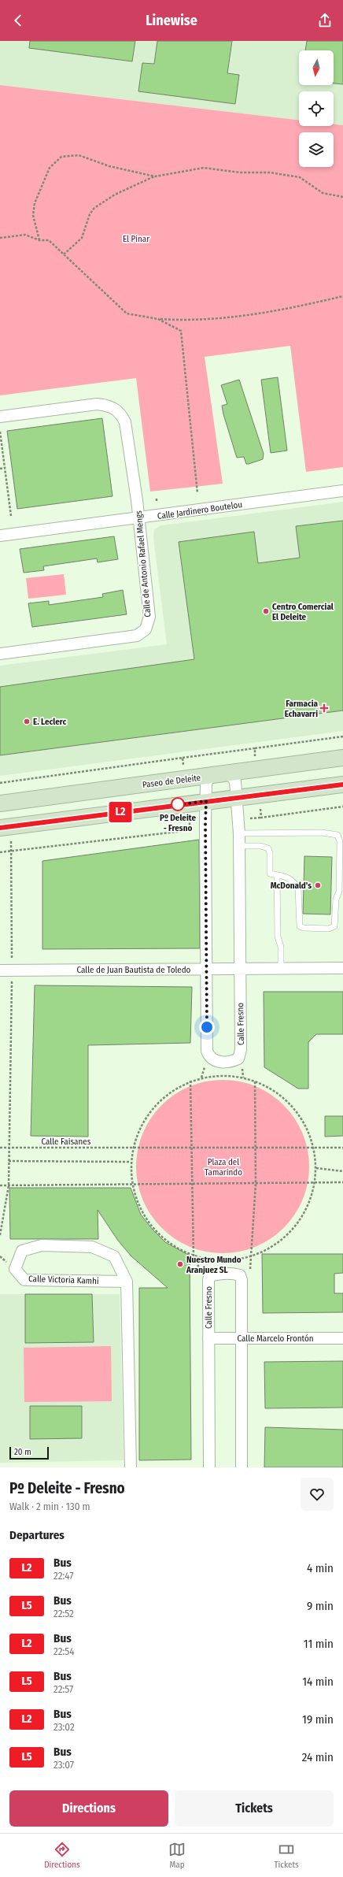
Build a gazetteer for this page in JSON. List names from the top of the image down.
{
  "streets": {
    "main road": ["Paseo de Deleite"],
    "street": [
      "Calle Jardinero Boutelou",
      "Calle de Antonio Rafael Mengs",
      "Calle de Juan Bautista de Toledo",
      "Calle Fresno",
      "Calle Victoria Kamhi",
      "Calle Marcelo Frontón"
    ],
    "path": ["Calle Faisanes"]
  },
  "crossings": [
    ["Calle Jardinero Boutelou", "Calle de Antonio Rafael Mengs"],
    ["Paseo de Deleite", "Calle Fresno"],
    ["Calle de Juan Bautista de Toledo", "Calle Fresno"],
    ["Calle Fresno", "Calle Marcelo Frontón"]
  ],
  "parks": ["El Pinar", "Plaza del Tamarindo"],
  "places": {
    "other": [
      "Centro Comercial El Deleite",
      "E. Leclerc",
      "Pº Deleite - Fresno",
      "McDonald's",
      "Nuestro Mundo Aranjuez SL"
    ],
    "health": ["Farmacia Echavarri"]
  },
  "lines": ["bus line L2"],
  "scale_bar": "20 m",
  "north": "bottom",
  "page": {
    "header": "Linewise",
    "on_map": "L2",
    "scale": "20 m",
    "heading": [
      ["Pº Deleite - Fresno", "Walk · 2 min · 130 m"],
      "Departures"
    ],
    "list": [
      {
        "mark": "L2",
        "name": "Bus",
        "note": "22:47",
        "value": "4 min"
      },
      {
        "mark": "L5",
        "name": "Bus",
        "note": "22:52",
        "value": "9 min"
      },
      {
        "mark": "L2",
        "name": "Bus",
        "note": "22:54",
        "value": "11 min"
      },
      {
        "mark": "L5",
        "name": "Bus",
        "note": "22:57",
        "value": "14 min"
      },
      {
        "mark": "L2",
        "name": "Bus",
        "note": "23:02",
        "value": "19 min"
      },
      {
        "mark": "L5",
        "name": "Bus",
        "note": "23:07",
        "value": "24 min"
      }
    ],
    "buttons": ["Directions", "Tickets"],
    "tabs": ["Directions", "Map", "Tickets"]
  }
}
